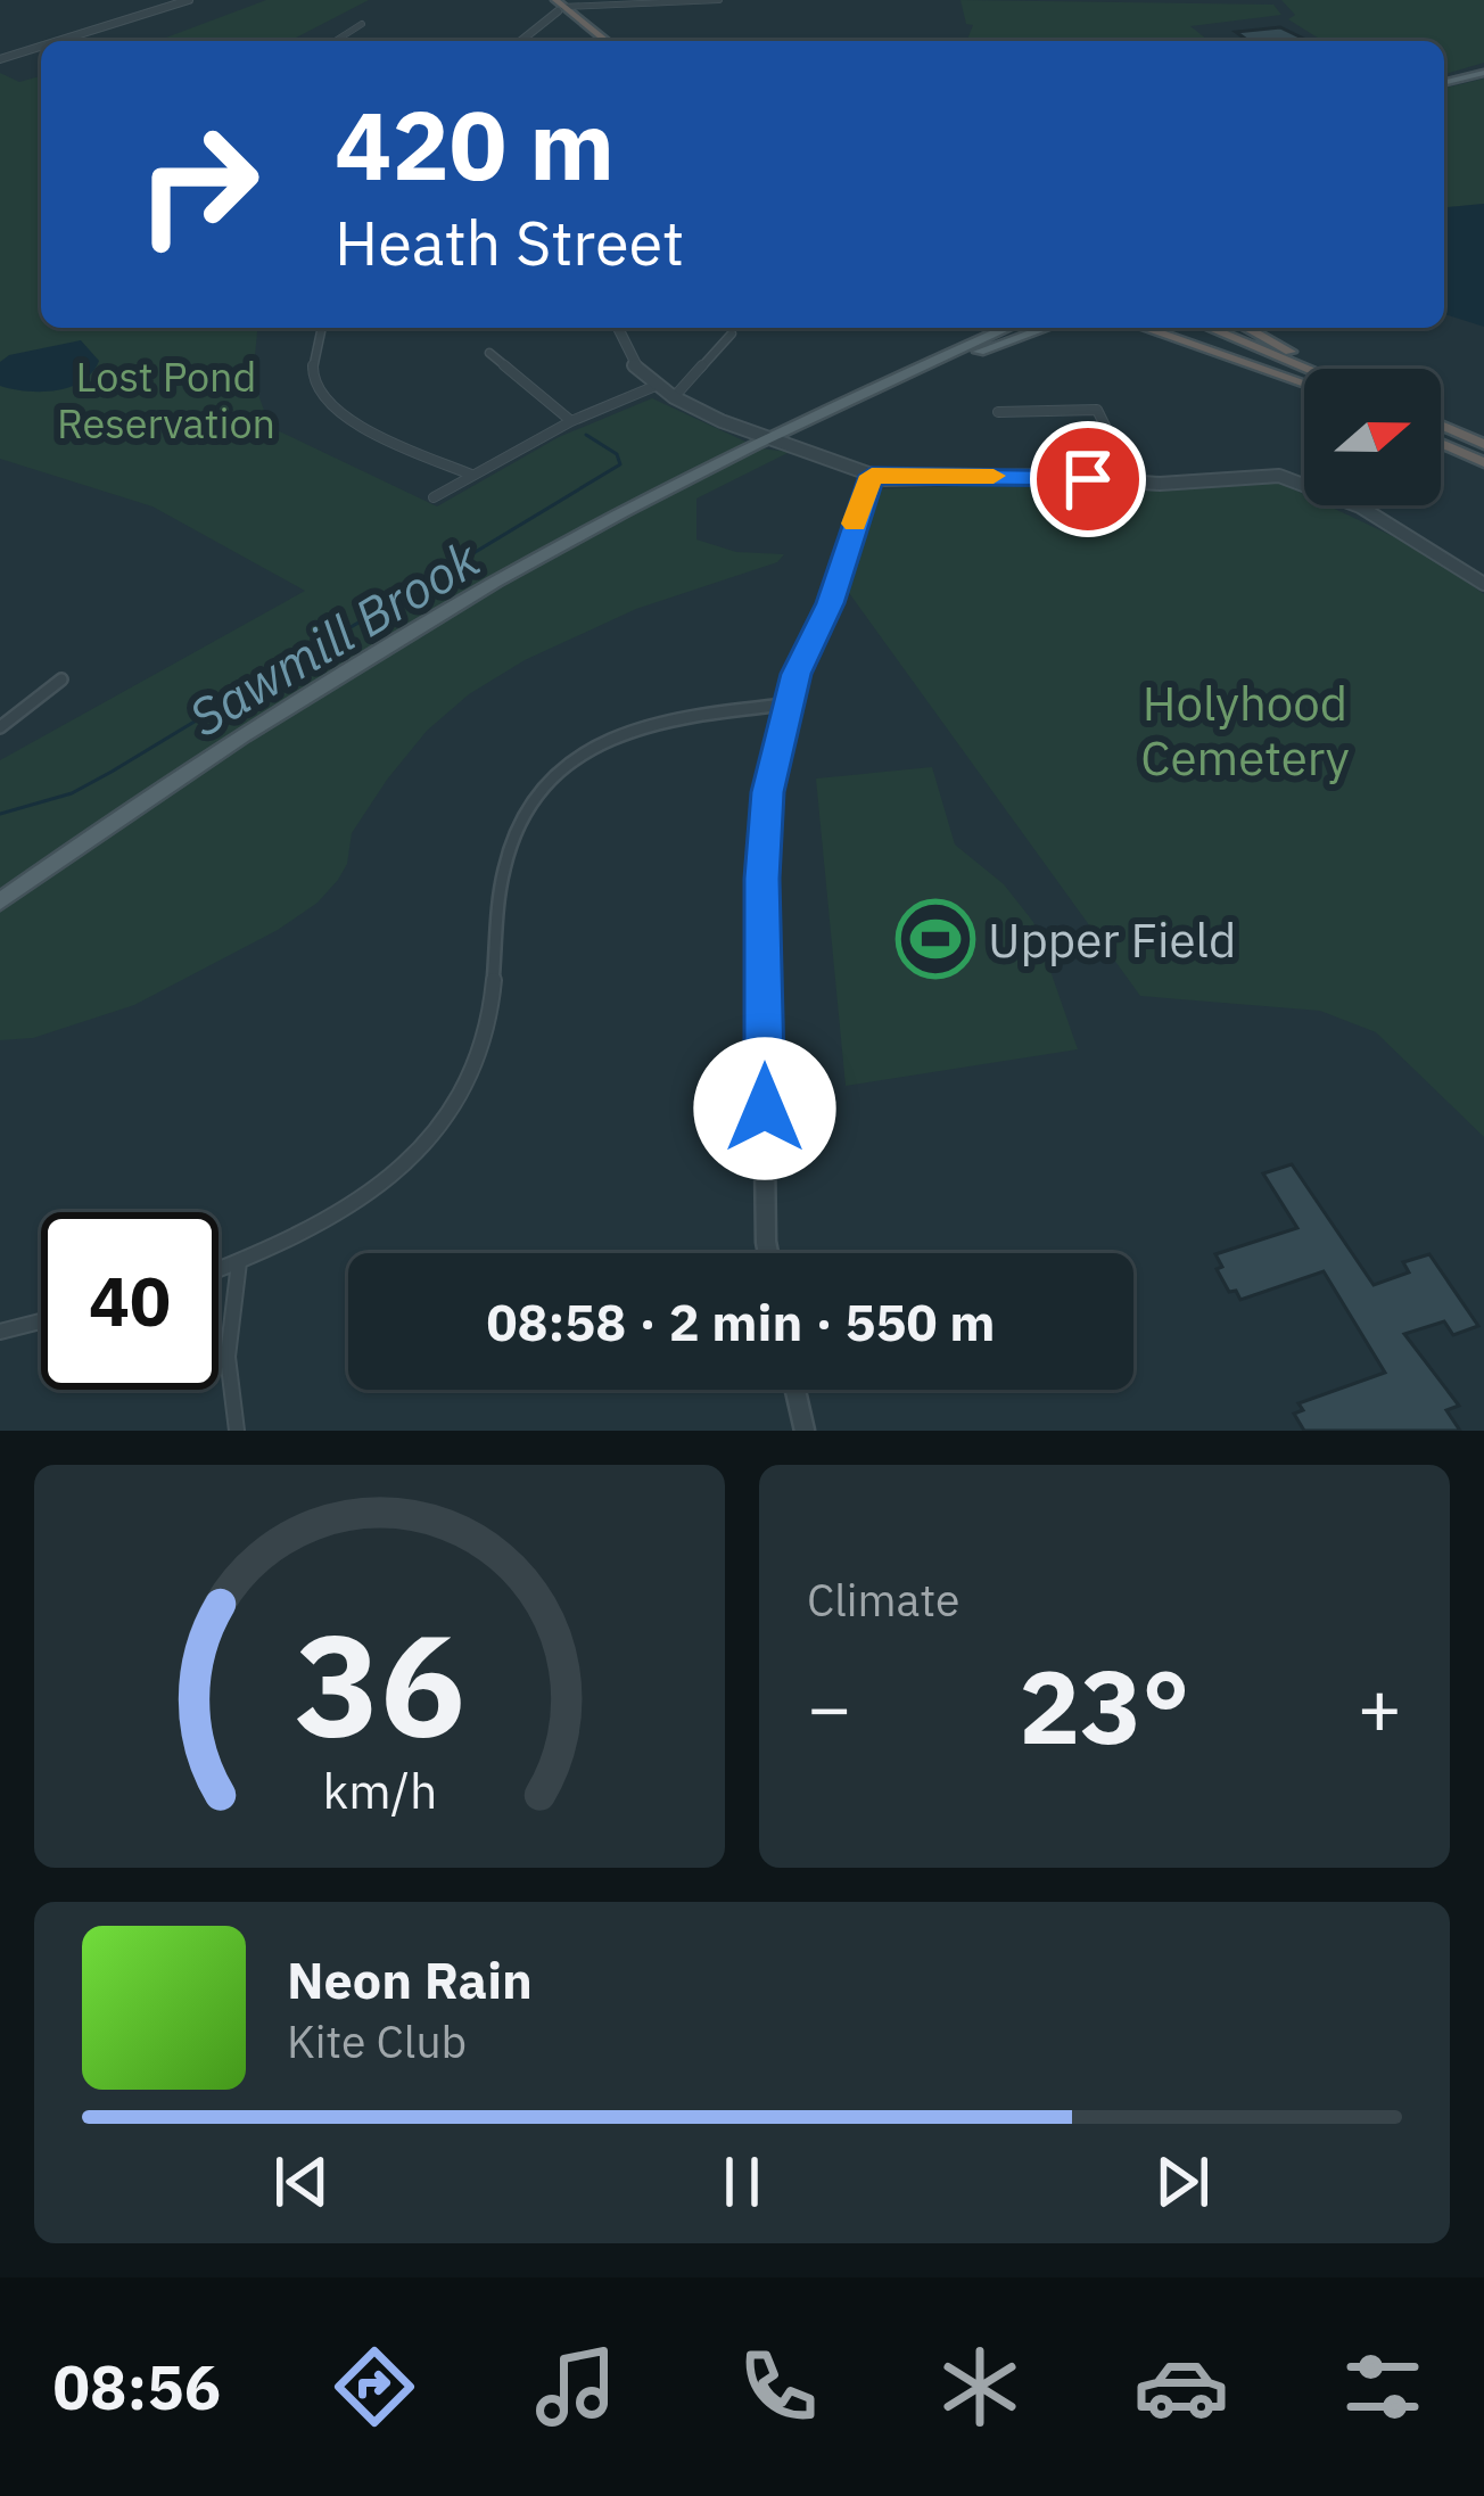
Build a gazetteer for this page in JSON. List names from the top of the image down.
{
  "water": ["Sawmill Brook"],
  "parks": ["Lost Pond Reservation", "Holyhood Cemetery"],
  "places": {
    "sports": ["Upper Field"]
  },
  "north": "right",
  "page": {
    "turn": ["420 m", "Heath Street"],
    "limit": "40",
    "trip": "08:58 · 2 min · 550 m",
    "tile": "Climate",
    "heat": ["−", "23°", "+"],
    "song": ["Neon Rain", "Kite Club"],
    "tabs": "08:56",
    "gauge": ["36", "km/h"]
  }
}
